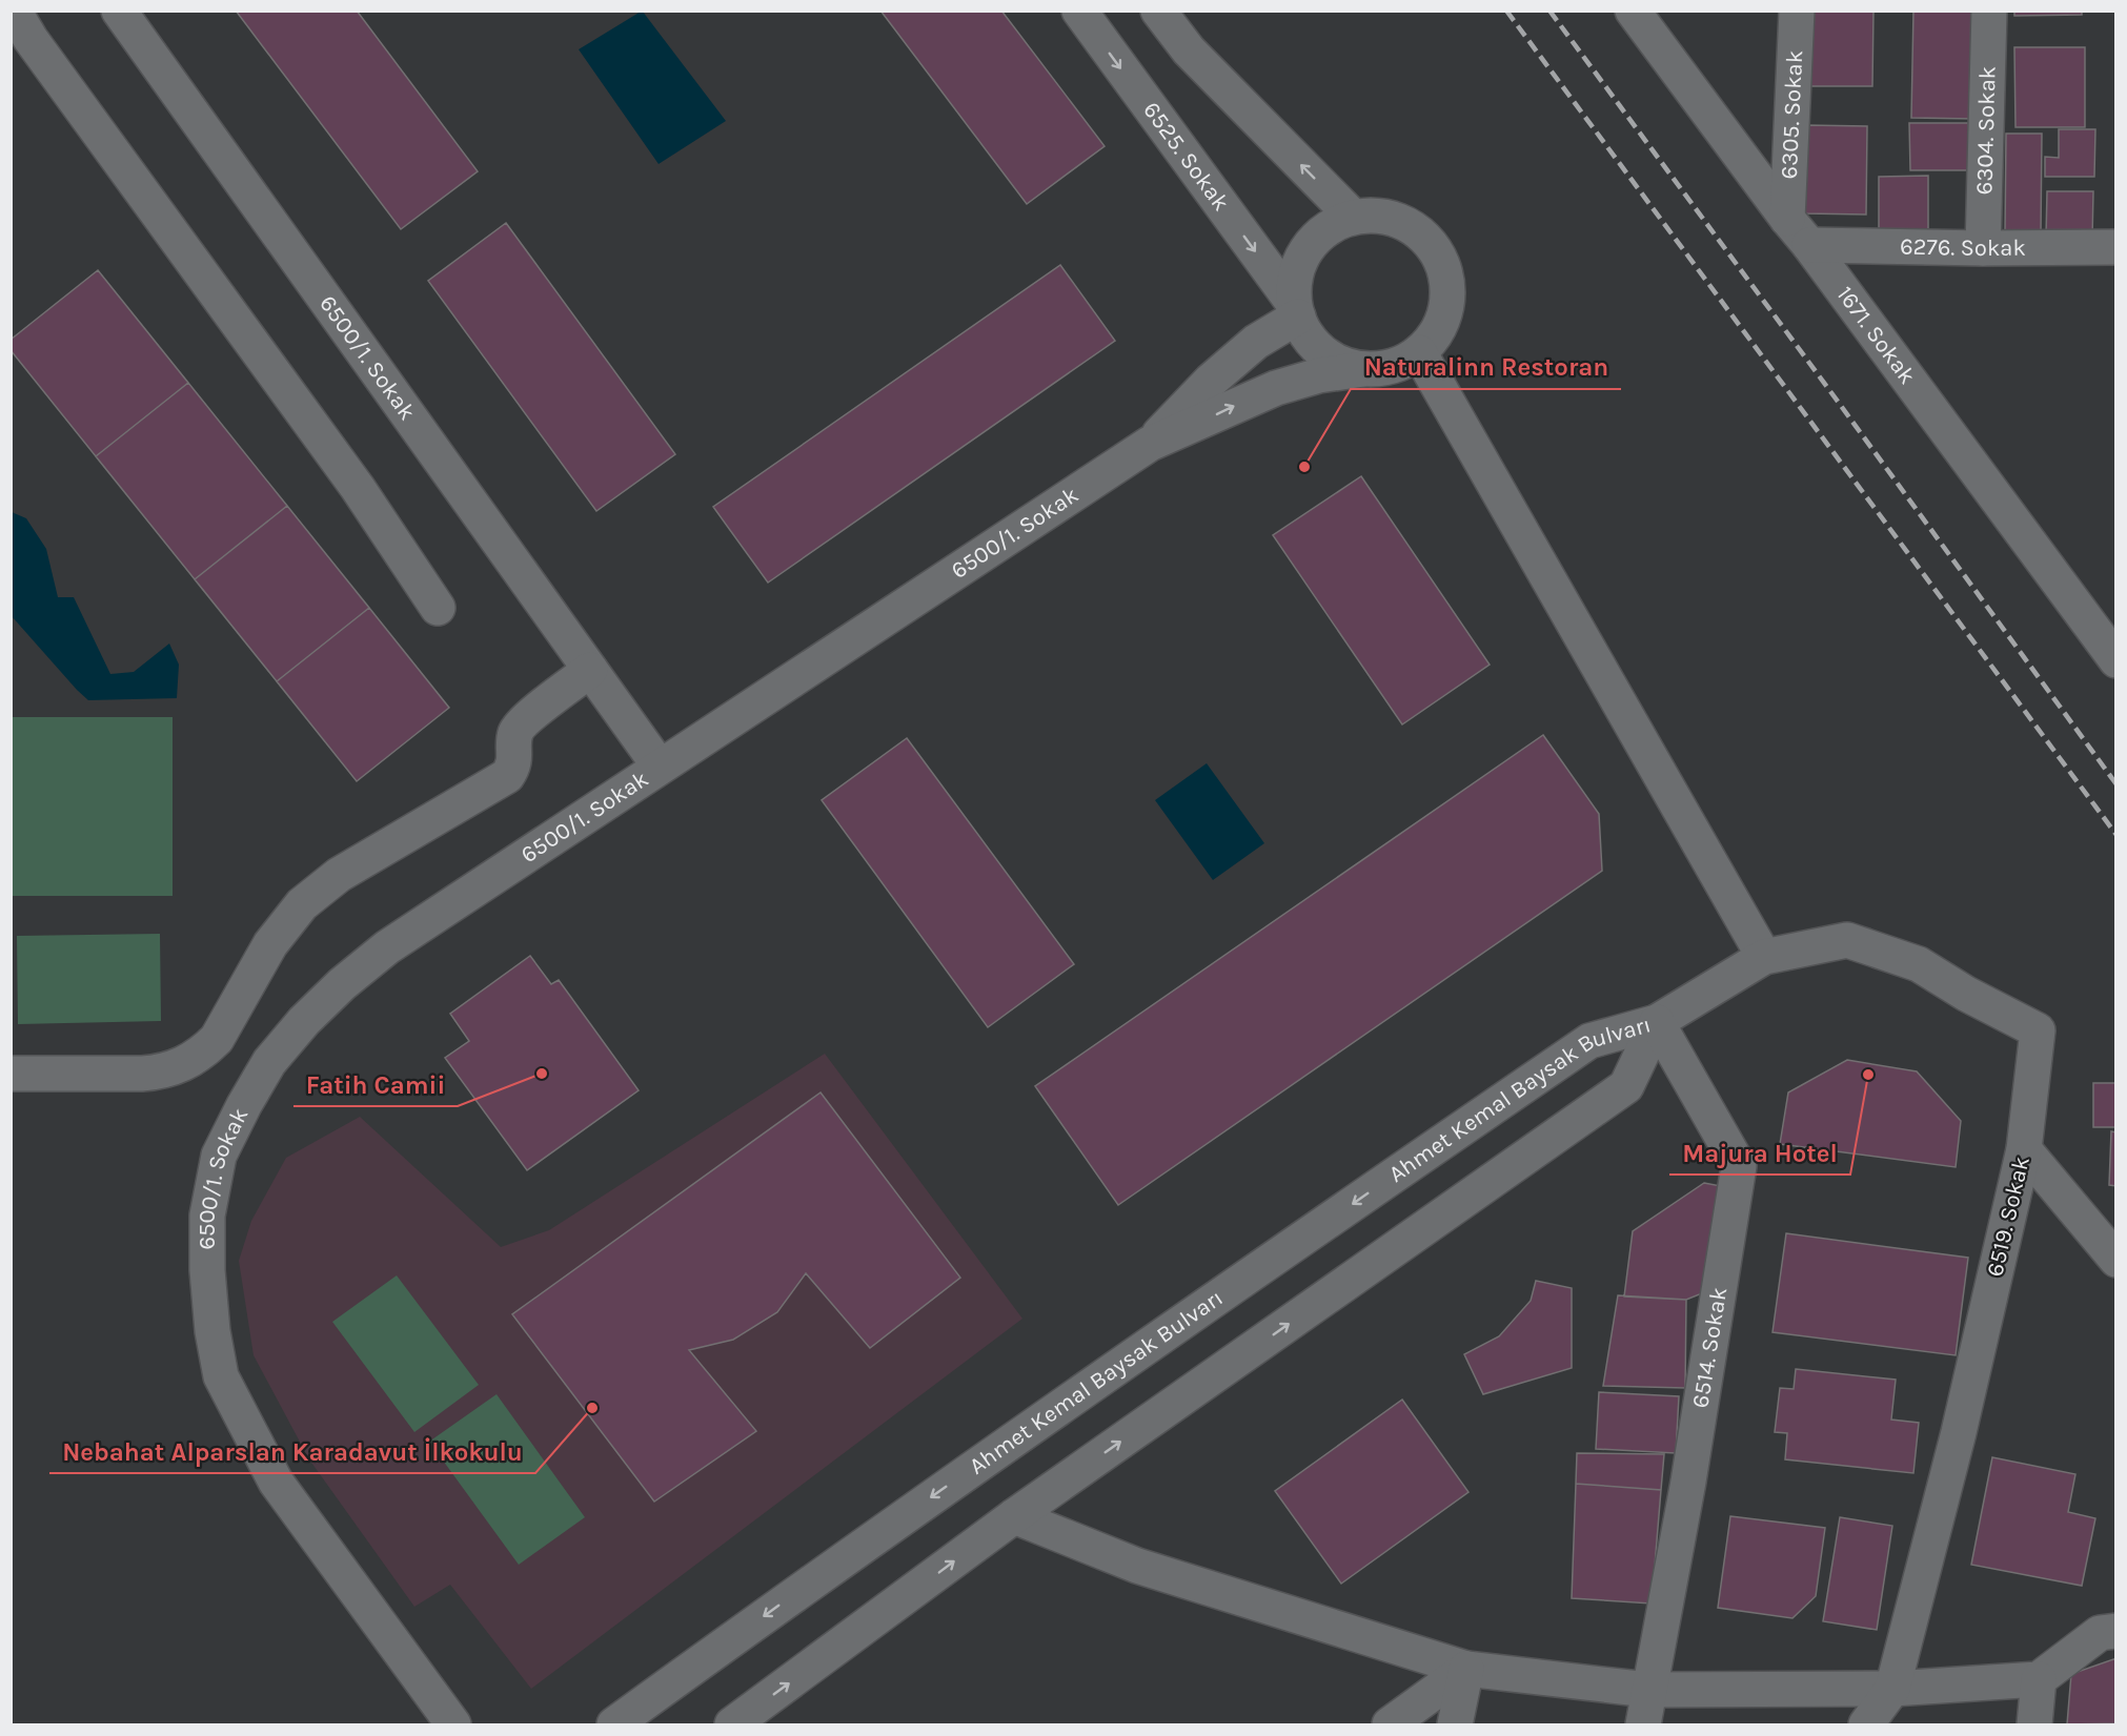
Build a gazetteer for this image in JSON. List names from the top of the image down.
{
  "streets": {
    "street": [
      "6305. Sokak",
      "6304. Sokak",
      "6525. Sokak",
      "6276. Sokak",
      "1671. Sokak",
      "6500/1. Sokak",
      "Ahmet Kemal Baysak Bulvarı",
      "6519. Sokak",
      "6514. Sokak"
    ]
  },
  "crossings": [
    ["6305. Sokak", "1671. Sokak"],
    ["6304. Sokak", "6276. Sokak"],
    ["6276. Sokak", "1671. Sokak"],
    ["Ahmet Kemal Baysak Bulvarı", "6519. Sokak"],
    ["Ahmet Kemal Baysak Bulvarı", "6514. Sokak"],
    ["6519. Sokak", "6514. Sokak"]
  ],
  "places": [
    "Naturalinn Restoran",
    "Fatih Camii",
    "Majura Hotel",
    "Nebahat Alparslan Karadavut İlkokulu"
  ]
}
